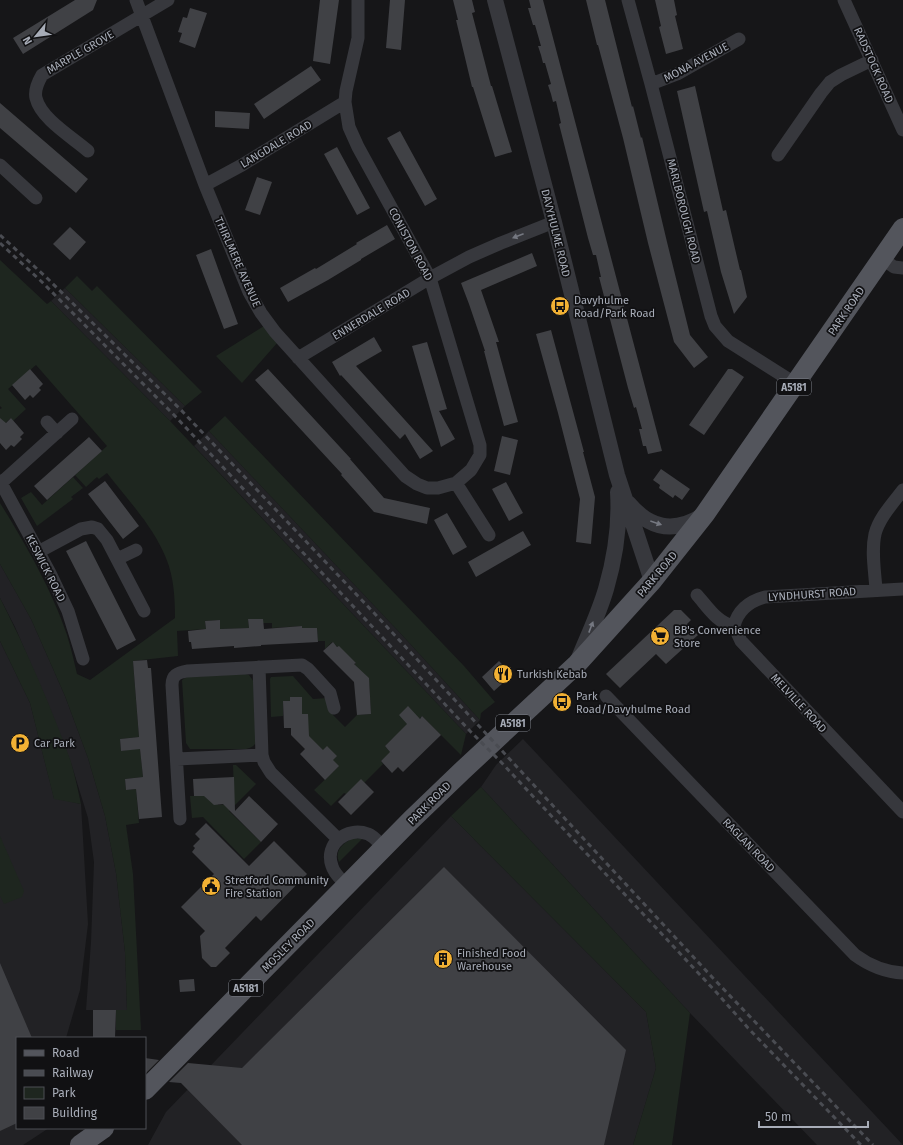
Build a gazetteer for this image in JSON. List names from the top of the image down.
{
  "streets": {
    "main road": ["PARK ROAD", "A5181", "MOSLEY ROAD"],
    "street": [
      "MARPLE GROVE",
      "MONA AVENUE",
      "RADSTOCK ROAD",
      "LANGDALE ROAD",
      "MARLBOROUGH ROAD",
      "DAVYHULME ROAD",
      "CONISTON ROAD",
      "THIRLMERE AVENUE",
      "ENNERDALE ROAD",
      "KESWICK ROAD",
      "LYNDHURST ROAD",
      "MELVILLE ROAD",
      "RAGLAN ROAD"
    ]
  },
  "crossings": [
    ["MARPLE GROVE", "THIRLMERE AVENUE"],
    ["MONA AVENUE", "MARLBOROUGH ROAD"],
    ["LANGDALE ROAD", "CONISTON ROAD"],
    ["LANGDALE ROAD", "THIRLMERE AVENUE"],
    ["MARLBOROUGH ROAD", "PARK ROAD"],
    ["DAVYHULME ROAD", "PARK ROAD"],
    ["DAVYHULME ROAD", "ENNERDALE ROAD"],
    ["CONISTON ROAD", "THIRLMERE AVENUE"],
    ["CONISTON ROAD", "ENNERDALE ROAD"],
    ["THIRLMERE AVENUE", "ENNERDALE ROAD"],
    ["PARK ROAD", "MOSLEY ROAD"],
    ["LYNDHURST ROAD", "MELVILLE ROAD"]
  ],
  "one_way": ["ENNERDALE ROAD"],
  "places": {
    "bus stop": ["Davyhulme Road/Park Road", "Park Road/Davyhulme Road"],
    "supermarket": ["BB's Convenience Store"],
    "restaurant": ["Turkish Kebab"],
    "parking": ["Car Park"],
    "public building": ["Stretford Community Fire Station"],
    "building": ["Finished Food Warehouse"]
  },
  "legend": [
    "Road",
    "Railway",
    "Park",
    "Building"
  ],
  "scale_bar": "50 m",
  "north": "bottom left"
}
